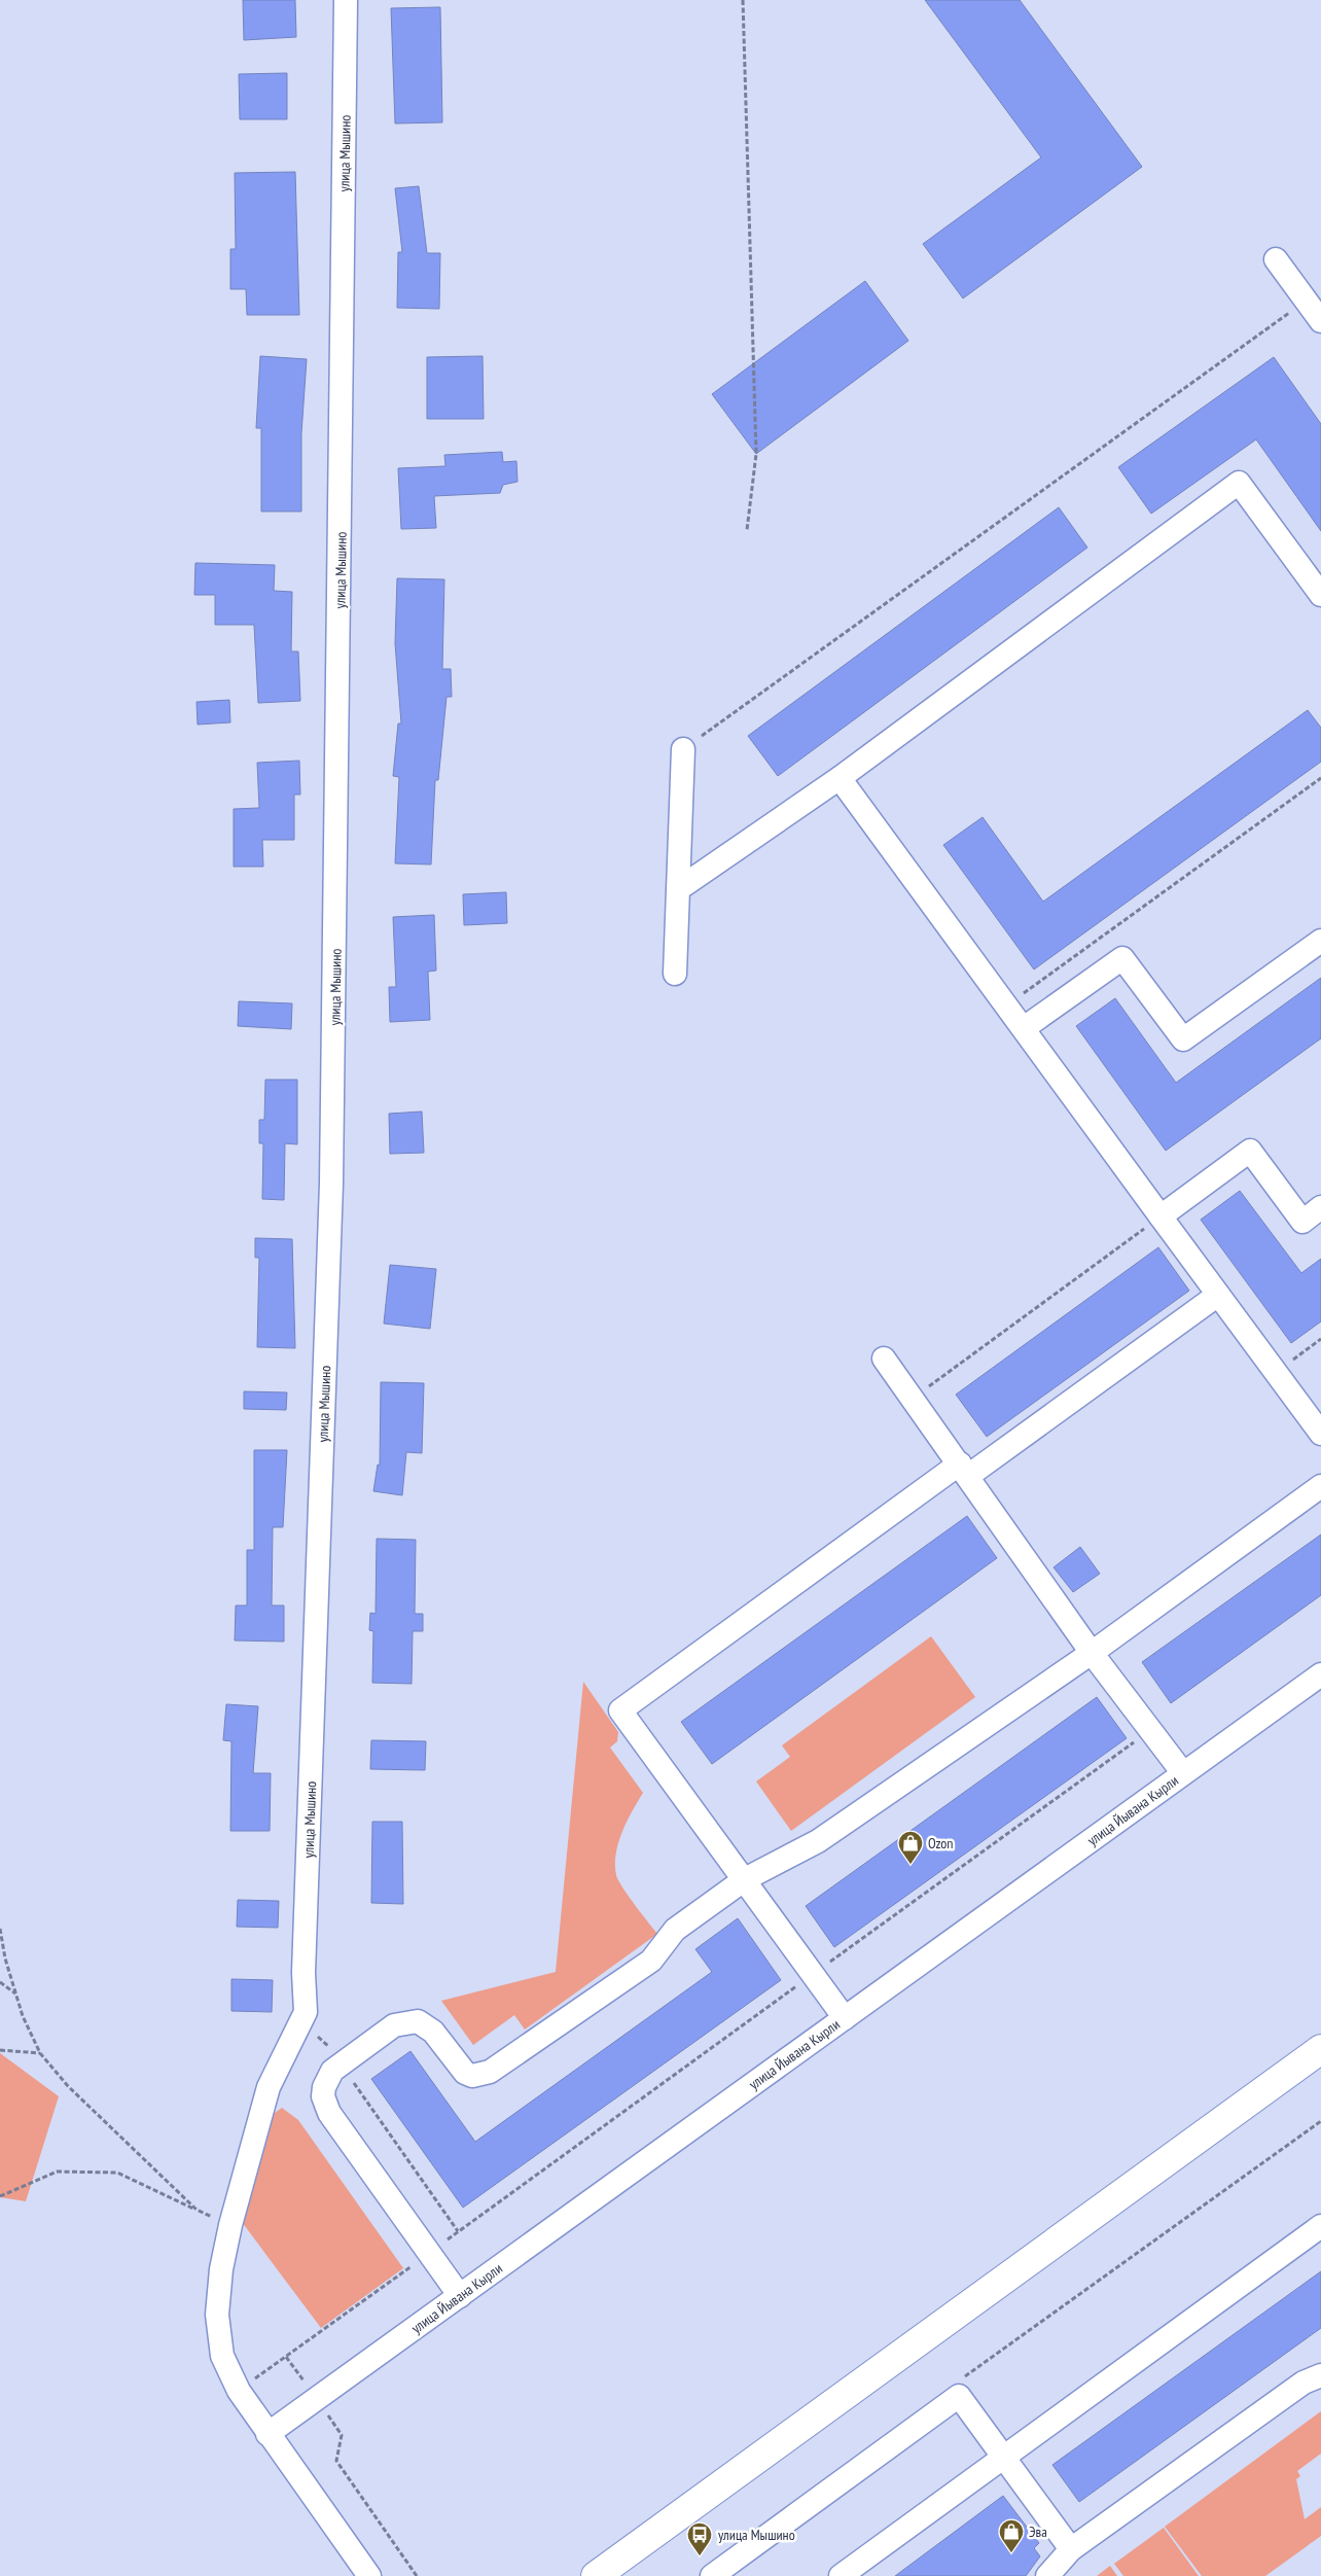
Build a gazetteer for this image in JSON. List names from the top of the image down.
{
  "streets": {
    "street": ["улица Мышино", "улица Йывана Кырли"]
  },
  "crossings": [
    ["улица Мышино", "улица Йывана Кырли"]
  ],
  "places": {
    "shop": ["Ozon", "Эва"],
    "bus stop": ["улица Мышино"]
  }
}
